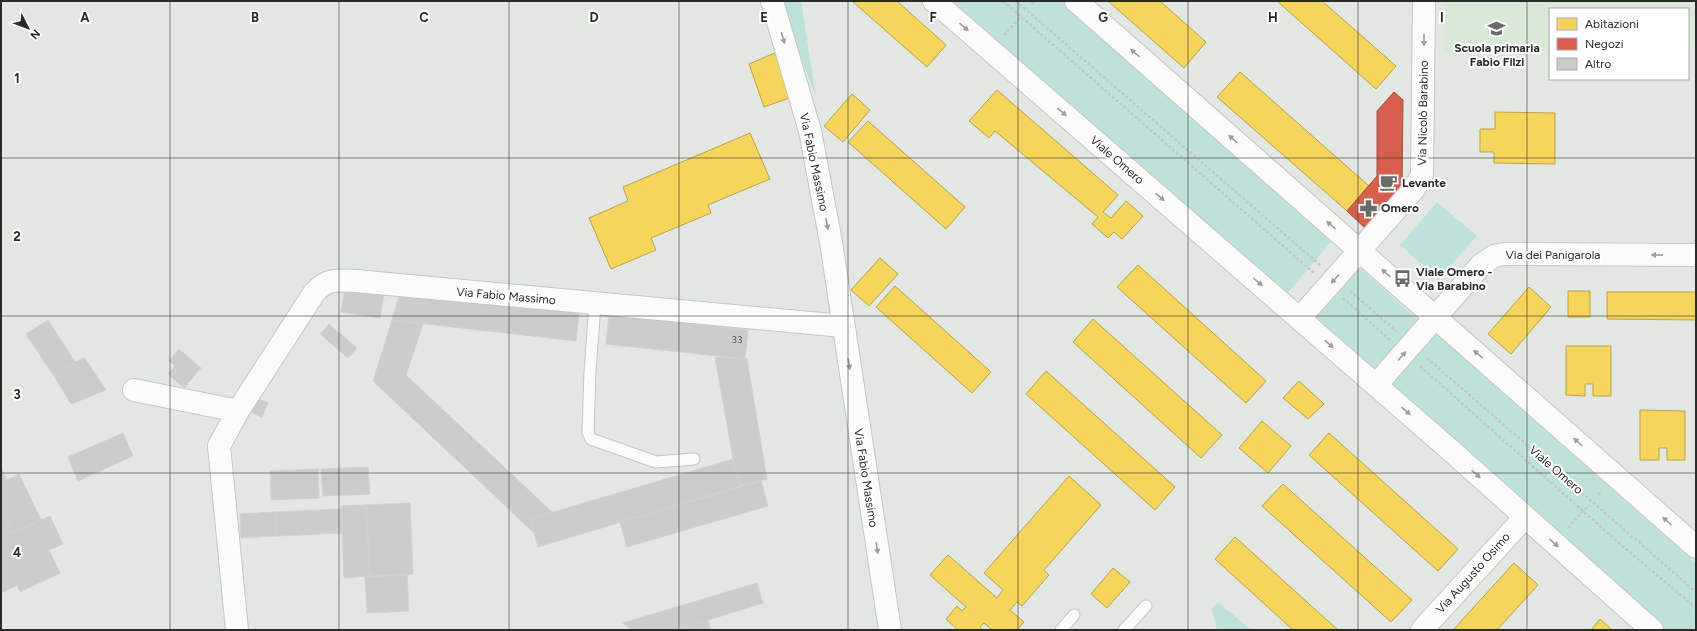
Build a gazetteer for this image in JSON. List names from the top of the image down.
{
  "streets": {
    "street": [
      "Via Nicolò Barabino",
      "Viale Omero",
      "Via Fabio Massimo",
      "Via dei Panigarola",
      "Via Augusto Osimo"
    ]
  },
  "crossings": [
    ["Viale Omero", "Via Augusto Osimo"]
  ],
  "one_way": ["Via Nicolò Barabino", "Via Fabio Massimo", "Via dei Panigarola"],
  "places": {
    "school or university": ["Scuola primaria Fabio Filzi"],
    "cafe": ["Levante"],
    "pharmacy": ["Omero"],
    "bus stop": ["Viale Omero - Via Barabino"]
  },
  "house_numbers": ["33"],
  "legend": ["Abitazioni", "Negozi", "Altro"],
  "north": "bottom right",
  "grid": {
    "columns": [
      "A",
      "B",
      "C",
      "D",
      "E",
      "F",
      "G",
      "H",
      "I"
    ],
    "rows": [
      "1",
      "2",
      "3",
      "4"
    ]
  }
}
